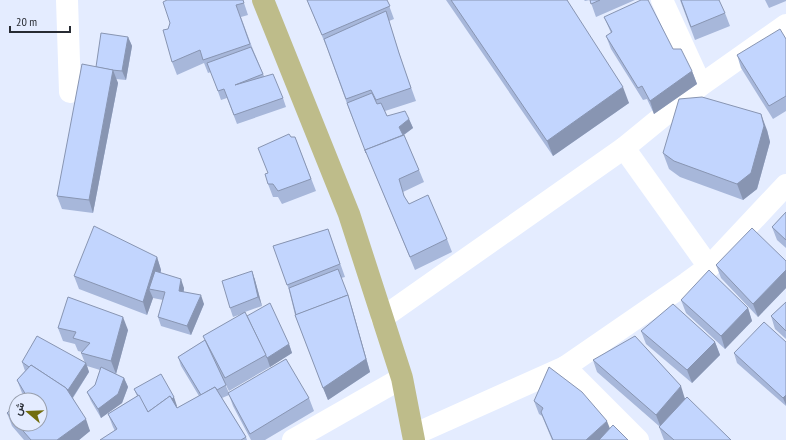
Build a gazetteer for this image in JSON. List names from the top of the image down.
{
  "scale_bar": "20 m",
  "north": "left"
}
